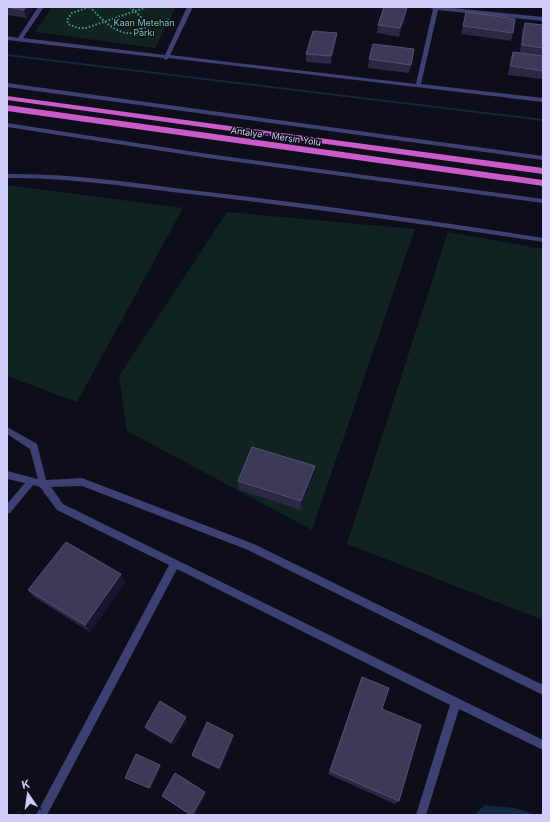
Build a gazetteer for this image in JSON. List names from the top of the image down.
{
  "streets": {
    "highway": ["Antalya - Mersin Yolu"]
  },
  "parks": ["Kaan Metehan Parkı"],
  "north": "top"
}
